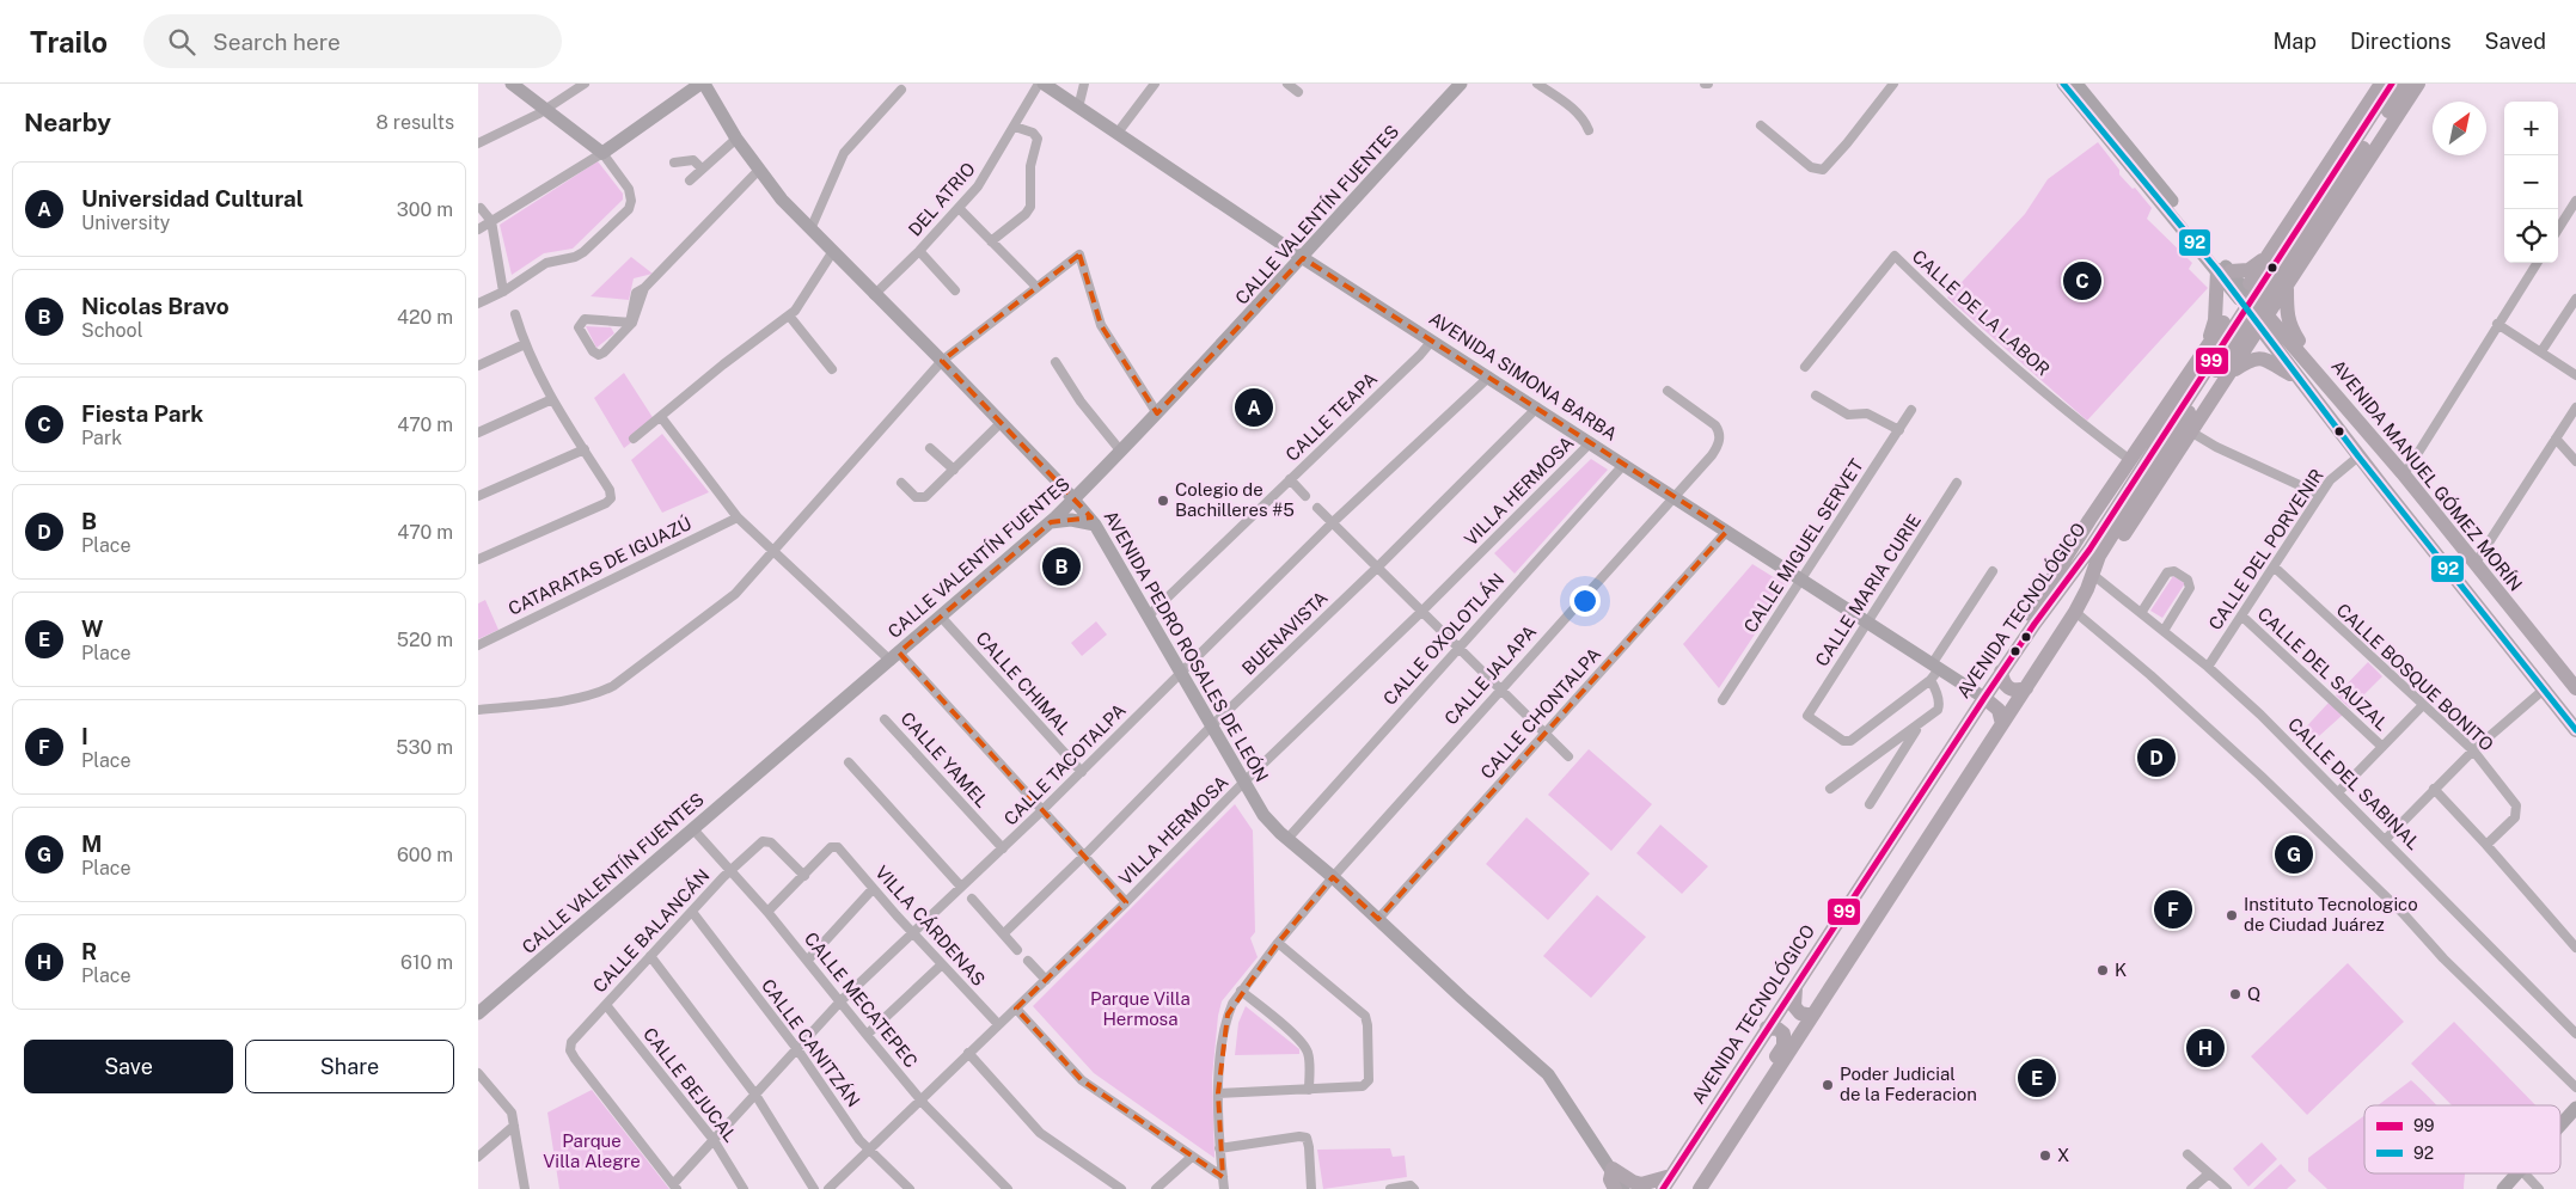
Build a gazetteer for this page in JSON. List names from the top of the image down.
{
  "streets": {
    "main road": [
      "CALLE VALENTÍN FUENTES",
      "AVENIDA SIMONA BARBA",
      "AVENIDA MANUEL GÓMEZ MORÍN",
      "AVENIDA TECNOLÓGICO",
      "AVENIDA PEDRO ROSALES DE LEÓN"
    ],
    "street": [
      "DEL ATRIO",
      "CALLE DE LA LABOR",
      "CALLE TEAPA",
      "VILLA HERMOSA",
      "CALLE MIGUEL SERVET",
      "CALLE DEL PORVENIR",
      "CATARATAS DE IGUAZÚ",
      "CALLE MARIA CURIE",
      "BUENAVISTA",
      "CALLE OXOLOTLÁN",
      "CALLE DEL SAUZAL",
      "CALLE JALAPA",
      "CALLE BOSQUE BONITO",
      "CALLE CHIMAL",
      "CALLE CHONTALPA",
      "CALLE YAMEL",
      "CALLE TACOTALPA",
      "CALLE DEL SABINAL",
      "VILLA CÁRDENAS",
      "CALLE BALANCÁN",
      "CALLE MECATEPEC",
      "CALLE CANITZÁN",
      "CALLE BEJUCAL"
    ]
  },
  "crossings": [
    ["DEL ATRIO", "AVENIDA PEDRO ROSALES DE LEÓN"],
    ["CALLE VALENTÍN FUENTES", "AVENIDA SIMONA BARBA"],
    ["CALLE VALENTÍN FUENTES", "AVENIDA PEDRO ROSALES DE LEÓN"],
    ["CALLE VALENTÍN FUENTES", "CALLE CHIMAL"],
    ["CALLE VALENTÍN FUENTES", "CALLE MECATEPEC"],
    ["AVENIDA SIMONA BARBA", "CALLE TEAPA"],
    ["AVENIDA SIMONA BARBA", "VILLA HERMOSA"],
    ["AVENIDA SIMONA BARBA", "CALLE MIGUEL SERVET"],
    ["AVENIDA SIMONA BARBA", "CALLE MARIA CURIE"],
    ["AVENIDA SIMONA BARBA", "AVENIDA TECNOLÓGICO"],
    ["AVENIDA SIMONA BARBA", "BUENAVISTA"],
    ["AVENIDA SIMONA BARBA", "CALLE OXOLOTLÁN"],
    ["AVENIDA SIMONA BARBA", "CALLE JALAPA"],
    ["AVENIDA SIMONA BARBA", "CALLE CHONTALPA"],
    ["AVENIDA SIMONA BARBA", "CALLE TACOTALPA"],
    ["CALLE TEAPA", "AVENIDA PEDRO ROSALES DE LEÓN"],
    ["AVENIDA MANUEL GÓMEZ MORÍN", "CALLE DEL PORVENIR"],
    ["VILLA HERMOSA", "AVENIDA PEDRO ROSALES DE LEÓN"],
    ["VILLA HERMOSA", "VILLA CÁRDENAS"],
    ["VILLA HERMOSA", "CALLE MECATEPEC"],
    ["VILLA HERMOSA", "CALLE CANITZÁN"],
    ["CALLE DEL PORVENIR", "CALLE DEL SAUZAL"],
    ["CALLE DEL PORVENIR", "CALLE BOSQUE BONITO"],
    ["CALLE DEL PORVENIR", "CALLE DEL SABINAL"],
    ["AVENIDA TECNOLÓGICO", "CALLE DEL SABINAL"],
    ["BUENAVISTA", "AVENIDA PEDRO ROSALES DE LEÓN"],
    ["CALLE OXOLOTLÁN", "AVENIDA PEDRO ROSALES DE LEÓN"],
    ["AVENIDA PEDRO ROSALES DE LEÓN", "CALLE JALAPA"],
    ["AVENIDA PEDRO ROSALES DE LEÓN", "CALLE CHONTALPA"],
    ["AVENIDA PEDRO ROSALES DE LEÓN", "CALLE TACOTALPA"],
    ["CALLE CHIMAL", "CALLE TACOTALPA"],
    ["CALLE YAMEL", "CALLE TACOTALPA"],
    ["CALLE TACOTALPA", "VILLA CÁRDENAS"],
    ["CALLE TACOTALPA", "CALLE BALANCÁN"],
    ["CALLE TACOTALPA", "CALLE MECATEPEC"],
    ["CALLE TACOTALPA", "CALLE CANITZÁN"],
    ["CALLE TACOTALPA", "CALLE BEJUCAL"],
    ["VILLA CÁRDENAS", "CALLE BALANCÁN"],
    ["CALLE BALANCÁN", "CALLE MECATEPEC"],
    ["CALLE BALANCÁN", "CALLE CANITZÁN"],
    ["CALLE BALANCÁN", "CALLE BEJUCAL"]
  ],
  "parks": ["Parque Villa Hermosa", "Parque Villa Alegre"],
  "places": [
    "Colegio de Bachilleres #5",
    "Instituto Tecnologico de Ciudad Juárez",
    "K",
    "Q",
    "Poder Judicial de la Federacion",
    "X"
  ],
  "lines": ["transit line 99", "transit line 92"],
  "legend": ["99", "92"],
  "north": "top right",
  "page": {
    "header": "Trailo",
    "search": "Search here",
    "nav": ["Map", "Directions", "Saved"],
    "heading": ["Nearby", "8 results"],
    "map_buttons": ["+", "−"],
    "list": [
      {
        "mark": "A",
        "name": "Universidad Cultural",
        "note": "University",
        "value": "300 m"
      },
      {
        "mark": "B",
        "name": "Nicolas Bravo",
        "note": "School",
        "value": "420 m"
      },
      {
        "mark": "C",
        "name": "Fiesta Park",
        "note": "Park",
        "value": "470 m"
      },
      {
        "mark": "D",
        "name": "B",
        "note": "Place",
        "value": "470 m"
      },
      {
        "mark": "E",
        "name": "W",
        "note": "Place",
        "value": "520 m"
      },
      {
        "mark": "F",
        "name": "I",
        "note": "Place",
        "value": "530 m"
      },
      {
        "mark": "G",
        "name": "M",
        "note": "Place",
        "value": "600 m"
      },
      {
        "mark": "H",
        "name": "R",
        "note": "Place",
        "value": "610 m"
      }
    ],
    "pins": [
      "C",
      "A",
      "B",
      "D",
      "G",
      "F",
      "H",
      "E"
    ],
    "buttons": ["Save", "Share"]
  }
}
